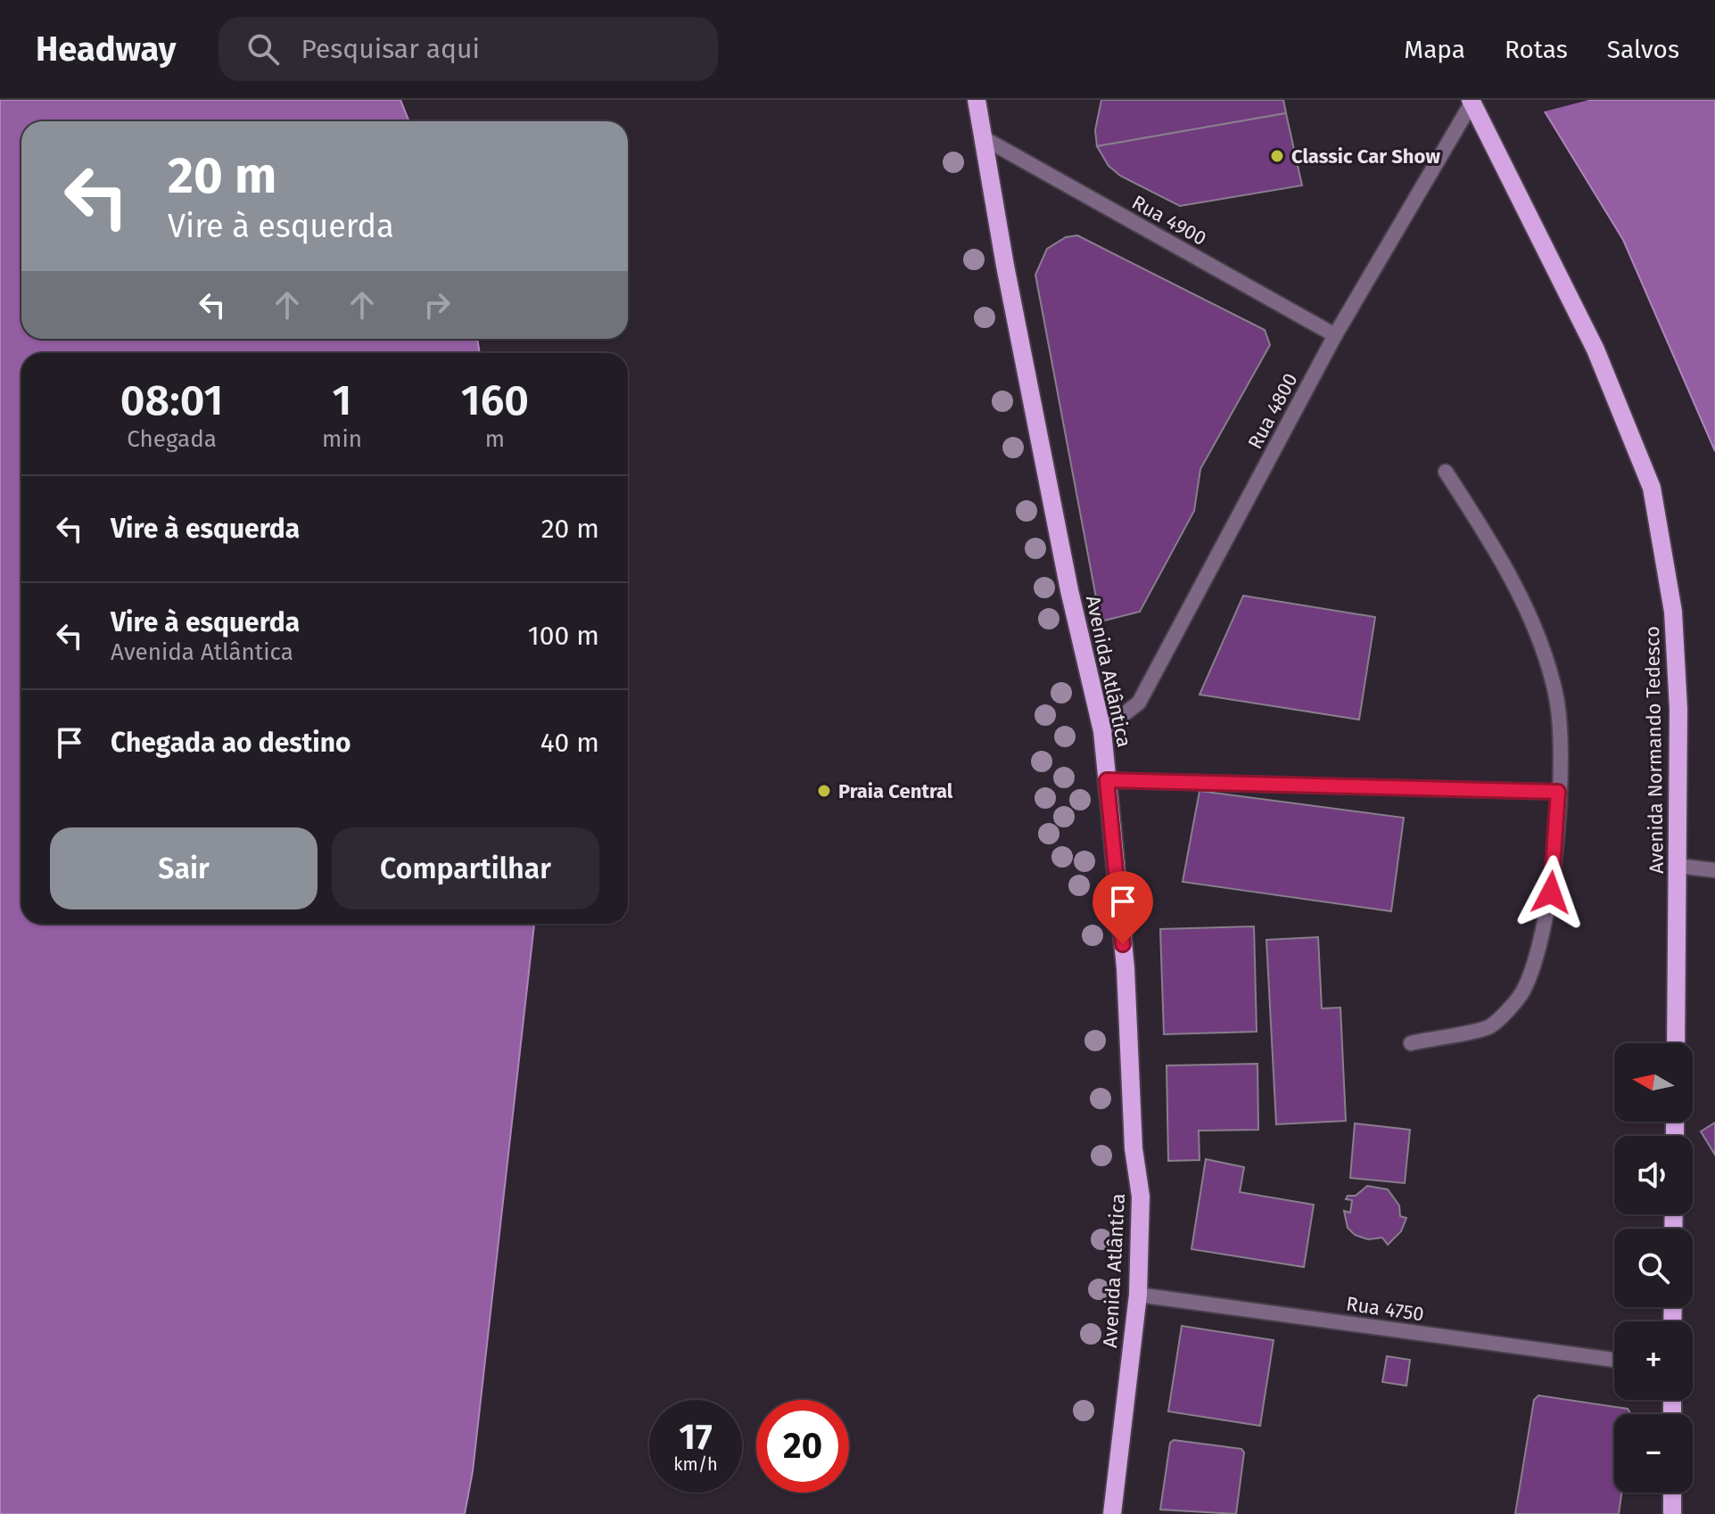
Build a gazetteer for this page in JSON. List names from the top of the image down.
{
  "streets": {
    "main road": ["Avenida Atlântica", "Avenida Normando Tedesco"],
    "street": ["Rua 4900", "Rua 4800", "Rua 4750"]
  },
  "crossings": [
    ["Rua 4900", "Rua 4800"],
    ["Rua 4900", "Avenida Atlântica"],
    ["Rua 4800", "Avenida Atlântica"],
    ["Rua 4800", "Avenida Normando Tedesco"],
    ["Avenida Atlântica", "Rua 4750"]
  ],
  "places": ["Classic Car Show", "Praia Central"],
  "north": "left",
  "page": {
    "header": "Headway",
    "search": "Pesquisar aqui",
    "nav": ["Mapa", "Rotas", "Salvos"],
    "turn": ["20 m", "Vire à esquerda"],
    "eta": [
      "08:01",
      "Chegada",
      "1",
      "min",
      "160",
      "m"
    ],
    "list": [
      {
        "name": "Vire à esquerda",
        "value": "20 m"
      },
      {
        "name": "Vire à esquerda",
        "note": "Avenida Atlântica",
        "value": "100 m"
      },
      {
        "name": "Chegada ao destino",
        "value": "40 m"
      }
    ],
    "buttons": ["Sair", "Compartilhar"],
    "map_buttons": ["+", "−"],
    "speed": "17 km/h",
    "limit": "20"
  }
}
